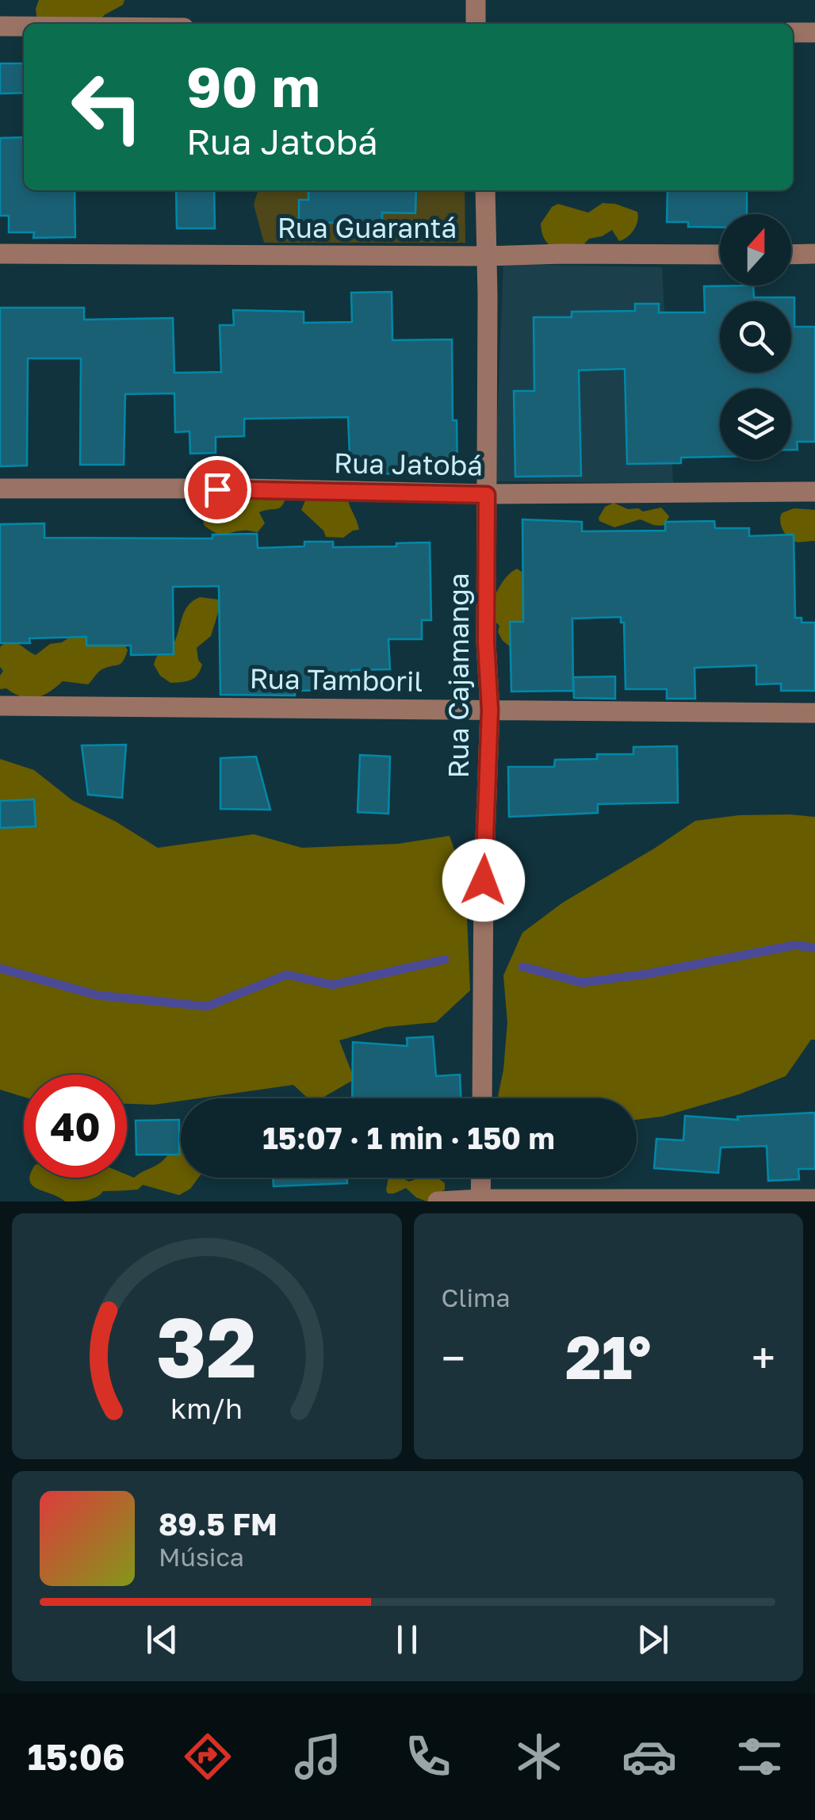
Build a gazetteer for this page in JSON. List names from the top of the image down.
{
  "streets": {
    "street": [
      "Rua Guarantá",
      "Rua Jatobá",
      "Rua Cajamanga",
      "Rua Tamboril"
    ]
  },
  "crossings": [
    ["Rua Guarantá", "Rua Cajamanga"],
    ["Rua Jatobá", "Rua Cajamanga"],
    ["Rua Cajamanga", "Rua Tamboril"]
  ],
  "north": "top",
  "page": {
    "turn": ["90 m", "Rua Jatobá"],
    "limit": "40",
    "trip": "15:07 · 1 min · 150 m",
    "tile": "Clima",
    "heat": ["−", "21°", "+"],
    "song": ["89.5 FM", "Música"],
    "tabs": "15:06",
    "gauge": ["32", "km/h"]
  }
}
